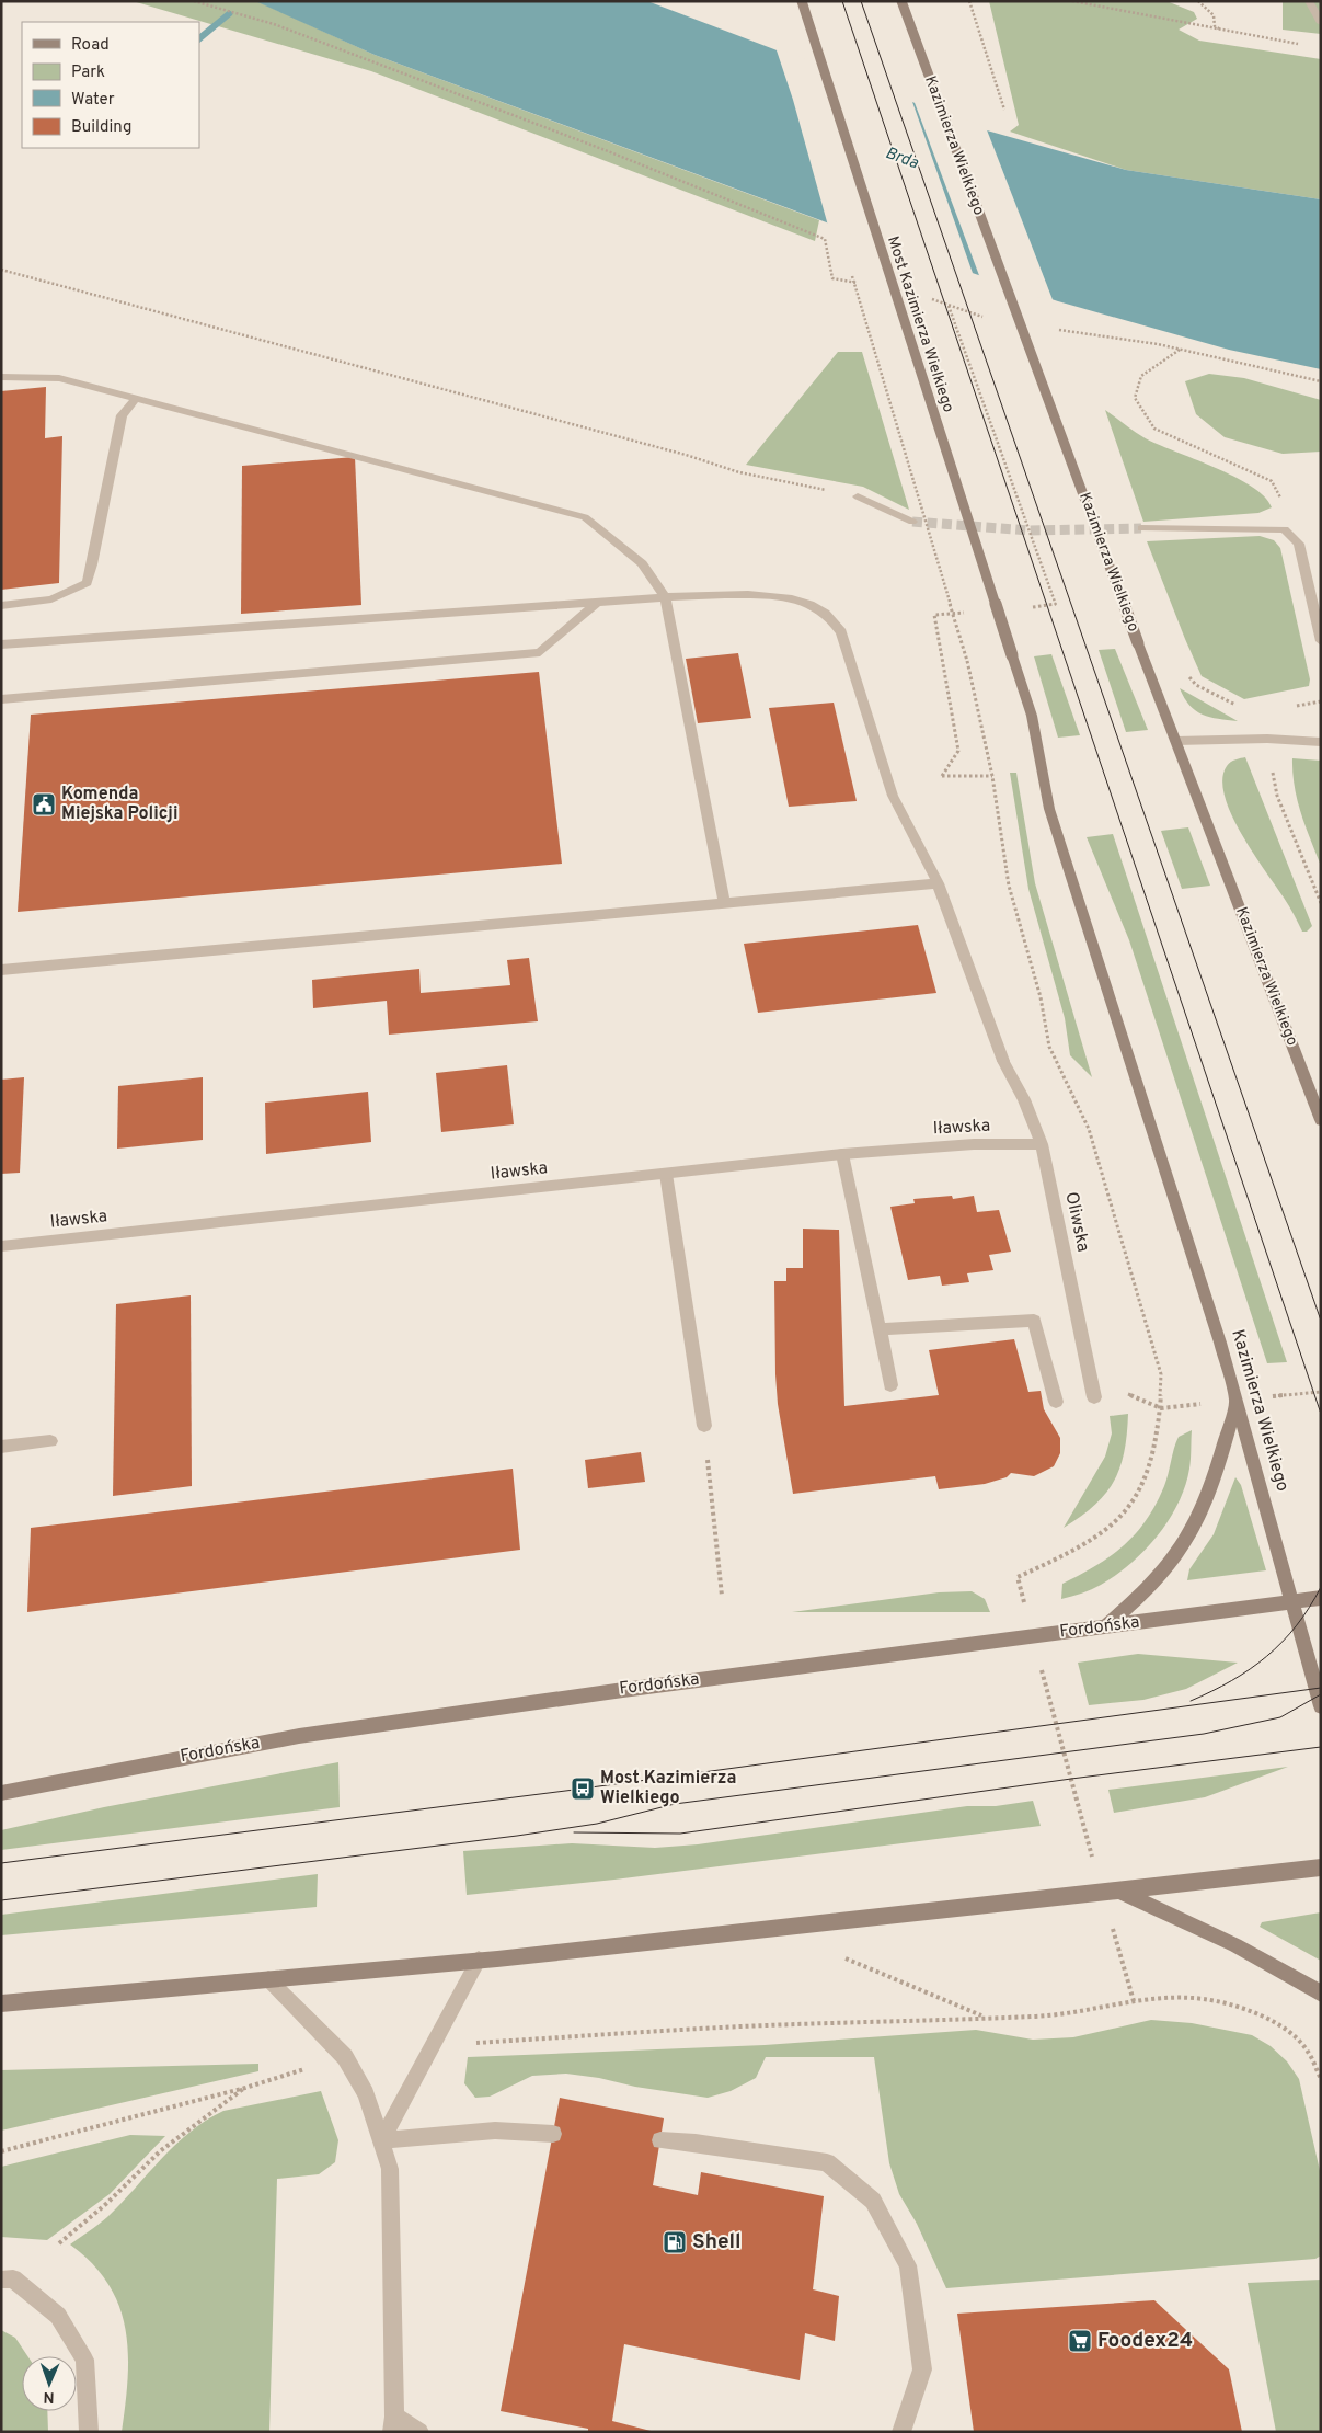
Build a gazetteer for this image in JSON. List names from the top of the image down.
{
  "streets": {
    "main road": ["Kazimierza Wielkiego", "Most Kazimierza Wielkiego", "Fordońska"],
    "street": ["Iławska", "Oliwska"]
  },
  "crossings": [
    ["Kazimierza Wielkiego", "Most Kazimierza Wielkiego"],
    ["Kazimierza Wielkiego", "Fordońska"],
    ["Iławska", "Oliwska"]
  ],
  "water": ["Brda"],
  "places": {
    "public building": ["Komenda Miejska Policji"],
    "bus stop": ["Most Kazimierza Wielkiego"],
    "fuel station": ["Shell"],
    "supermarket": ["Foodex24"]
  },
  "legend": [
    "Road",
    "Park",
    "Water",
    "Building"
  ],
  "north": "bottom"
}
